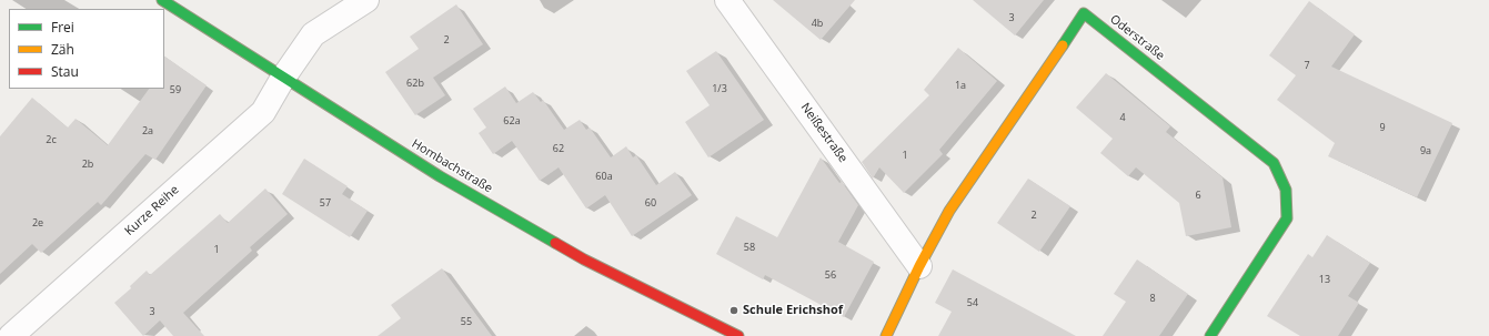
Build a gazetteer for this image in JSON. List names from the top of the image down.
{
  "streets": {
    "street": [
      "Oderstraße",
      "Neißestraße",
      "Hombachstraße",
      "Kurze Reihe"
    ]
  },
  "crossings": [
    ["Oderstraße", "Neißestraße"],
    ["Hombachstraße", "Kurze Reihe"]
  ],
  "places": ["Schule Erichshof"],
  "house_numbers": [
    "3",
    "4b",
    "2",
    "7",
    "62b",
    "1a",
    "1/3",
    "59",
    "4",
    "62a",
    "9",
    "2a",
    "2c",
    "62",
    "9a",
    "1",
    "2b",
    "60a",
    "6",
    "57",
    "60",
    "2",
    "2e",
    "58",
    "1",
    "56",
    "13",
    "8",
    "54",
    "3",
    "55"
  ],
  "legend": ["Frei", "Zäh", "Stau"]
}
